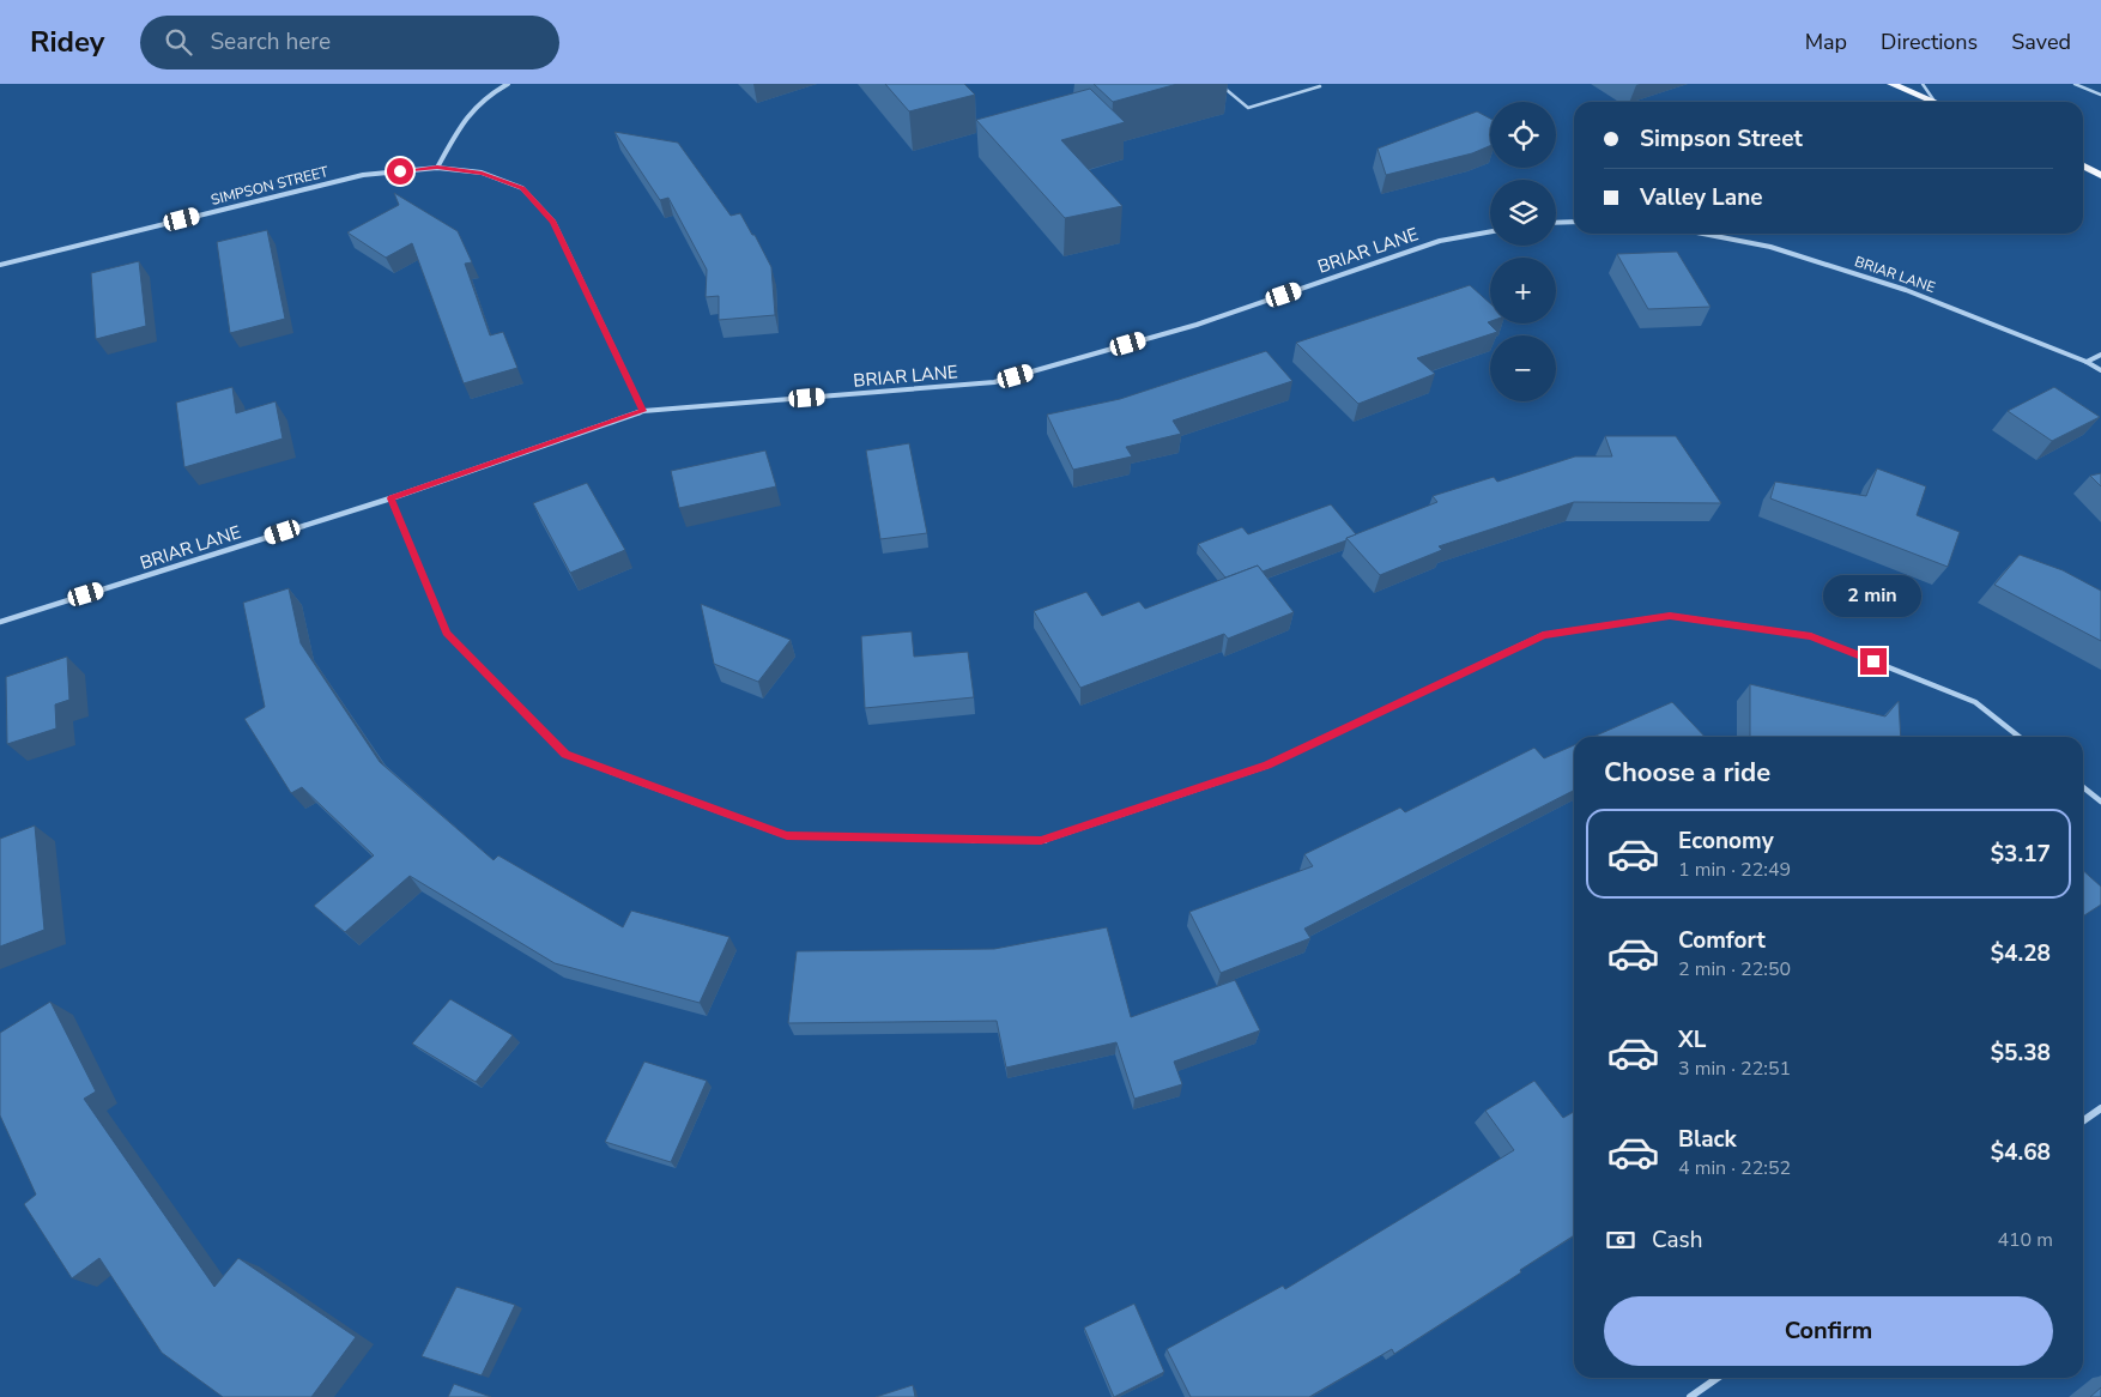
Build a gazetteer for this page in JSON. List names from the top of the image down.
{
  "streets": {
    "street": ["SIMPSON STREET", "BRIAR LANE"]
  },
  "crossings": [
    ["SIMPSON STREET", "BRIAR LANE"]
  ],
  "page": {
    "header": "Ridey",
    "search": "Search here",
    "nav": ["Map", "Directions", "Saved"],
    "map_buttons": ["+", "−"],
    "banner": ["Simpson Street", "Valley Lane"],
    "bubble": "2 min",
    "heading": "Choose a ride",
    "list": [
      {
        "name": "Economy",
        "note": "1 min · 22:49",
        "value": "$3.17"
      },
      {
        "name": "Comfort",
        "note": "2 min · 22:50",
        "value": "$4.28"
      },
      {
        "name": "XL",
        "note": "3 min · 22:51",
        "value": "$5.38"
      },
      {
        "name": "Black",
        "note": "4 min · 22:52",
        "value": "$4.68"
      }
    ],
    "pay": ["Cash", "410 m"],
    "buttons": "Confirm"
  }
}
